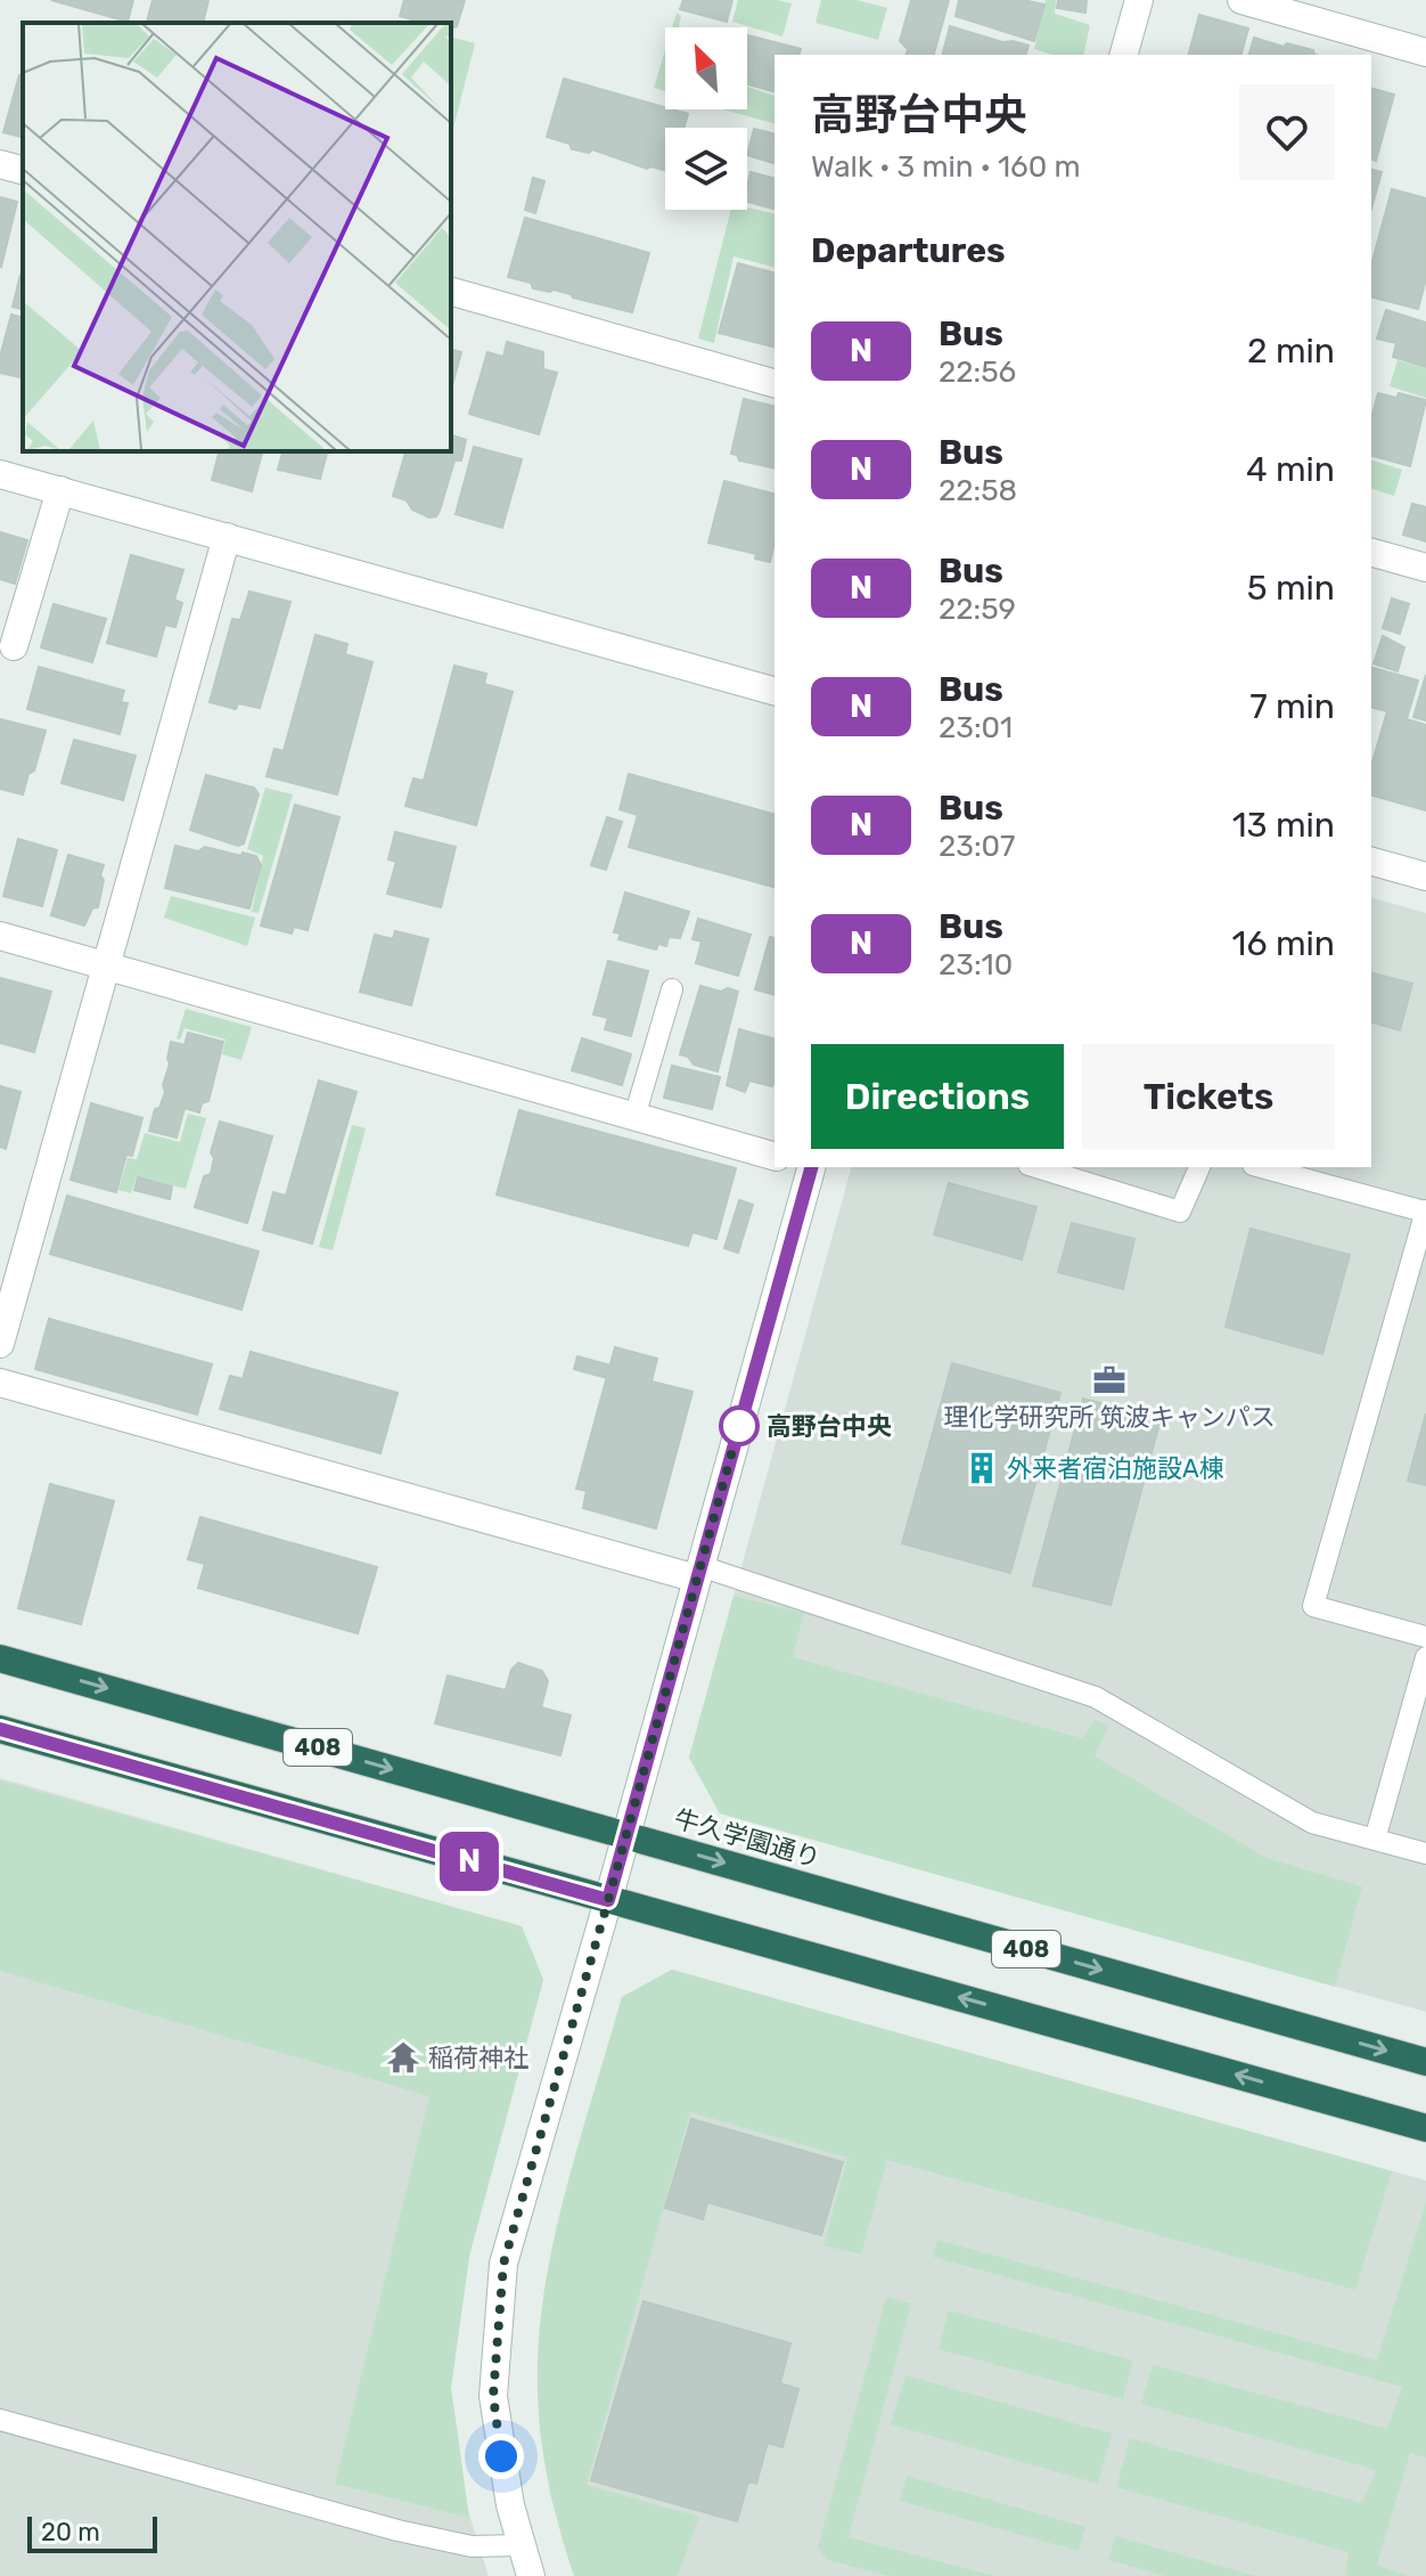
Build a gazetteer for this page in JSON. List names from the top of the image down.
{
  "streets": {
    "highway": ["408", "牛久学園通り"]
  },
  "places": {
    "office": ["理化学研究所 筑波キャンパス"],
    "other": ["高野台中央"],
    "building": ["外来者宿泊施設A棟"],
    "temple": ["稲荷神社"]
  },
  "lines": ["bus line N"],
  "scale_bar": "20 m",
  "north": "top left",
  "page": {
    "on_map": "N",
    "heading": [
      ["高野台中央", "Walk · 3 min · 160 m"],
      "Departures"
    ],
    "list": [
      {
        "mark": "N",
        "name": "Bus",
        "note": "22:56",
        "value": "2 min"
      },
      {
        "mark": "N",
        "name": "Bus",
        "note": "22:58",
        "value": "4 min"
      },
      {
        "mark": "N",
        "name": "Bus",
        "note": "22:59",
        "value": "5 min"
      },
      {
        "mark": "N",
        "name": "Bus",
        "note": "23:01",
        "value": "7 min"
      },
      {
        "mark": "N",
        "name": "Bus",
        "note": "23:07",
        "value": "13 min"
      },
      {
        "mark": "N",
        "name": "Bus",
        "note": "23:10",
        "value": "16 min"
      }
    ],
    "buttons": ["Directions", "Tickets"],
    "scale": "20 m"
  }
}
